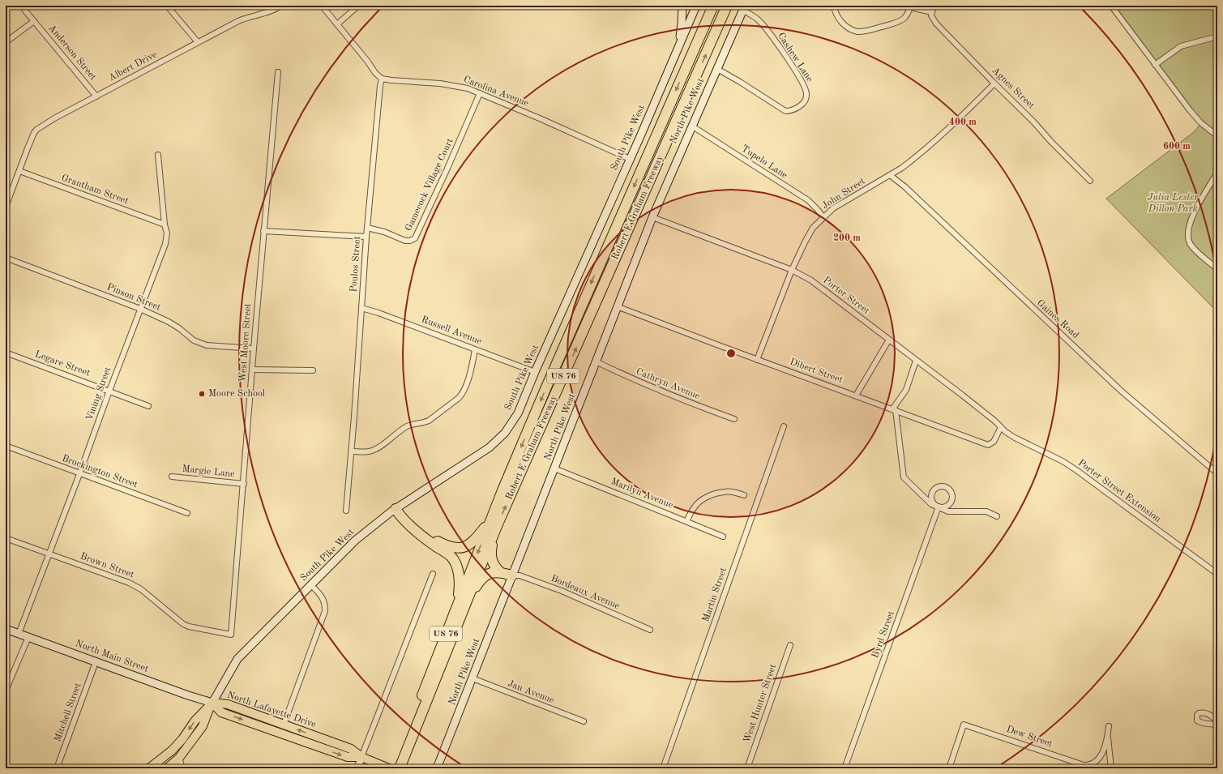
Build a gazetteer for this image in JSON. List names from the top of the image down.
{
  "streets": {
    "highway": ["Robert E Graham Freeway", "US 76"],
    "main road": [
      "North Pike West",
      "South Pike West",
      "North Main Street",
      "North Lafayette Drive"
    ],
    "street": [
      "Anderson Street",
      "Cashew Lane",
      "Albert Drive",
      "Agnes Street",
      "Carolina Avenue",
      "Tupelo Lane",
      "Gamecock Village Court",
      "Grantham Street",
      "John Street",
      "Poulos Street",
      "Porter Street",
      "Pinson Street",
      "Gaines Road",
      "Russell Avenue",
      "West Moore Street",
      "Legare Street",
      "Dibert Street",
      "Cathryn Avenue",
      "Vining Street",
      "Brockington Street",
      "Margie Lane",
      "Porter Street Extension",
      "Marilyn Avenue",
      "Brown Street",
      "Bordeaux Avenue",
      "Martin Street",
      "Byrd Street",
      "Jan Avenue",
      "West Hunter Street",
      "Mitchell Street",
      "Dew Street"
    ]
  },
  "crossings": [
    ["Anderson Street", "Albert Drive"],
    ["Cashew Lane", "North Pike West"],
    ["Albert Drive", "Grantham Street"],
    ["Agnes Street", "John Street"],
    ["Carolina Avenue", "South Pike West"],
    ["Carolina Avenue", "Gamecock Village Court"],
    ["Carolina Avenue", "Poulos Street"],
    ["North Pike West", "Tupelo Lane"],
    ["North Pike West", "Porter Street"],
    ["North Pike West", "Dibert Street"],
    ["North Pike West", "Cathryn Avenue"],
    ["North Pike West", "Marilyn Avenue"],
    ["North Pike West", "Bordeaux Avenue"],
    ["North Pike West", "Jan Avenue"],
    ["South Pike West", "Russell Avenue"],
    ["South Pike West", "North Main Street"],
    ["South Pike West", "North Lafayette Drive"],
    ["Tupelo Lane", "John Street"],
    ["Gamecock Village Court", "Poulos Street"],
    ["Grantham Street", "Vining Street"],
    ["John Street", "Porter Street"],
    ["John Street", "Gaines Road"],
    ["John Street", "Dibert Street"],
    ["Poulos Street", "Russell Avenue"],
    ["Porter Street", "Dibert Street"],
    ["Porter Street", "Porter Street Extension"],
    ["Pinson Street", "West Moore Street"],
    ["Pinson Street", "Vining Street"],
    ["West Moore Street", "Margie Lane"],
    ["West Moore Street", "Brown Street"],
    ["Legare Street", "Vining Street"],
    ["Vining Street", "Brockington Street"],
    ["Vining Street", "Brown Street"],
    ["Vining Street", "North Main Street"],
    ["North Main Street", "North Lafayette Drive"],
    ["North Main Street", "Mitchell Street"]
  ],
  "parks": ["Julia Lester Dillon Park"],
  "places": ["Moore School"],
  "rings": ["400 m", "600 m", "200 m"]
}
